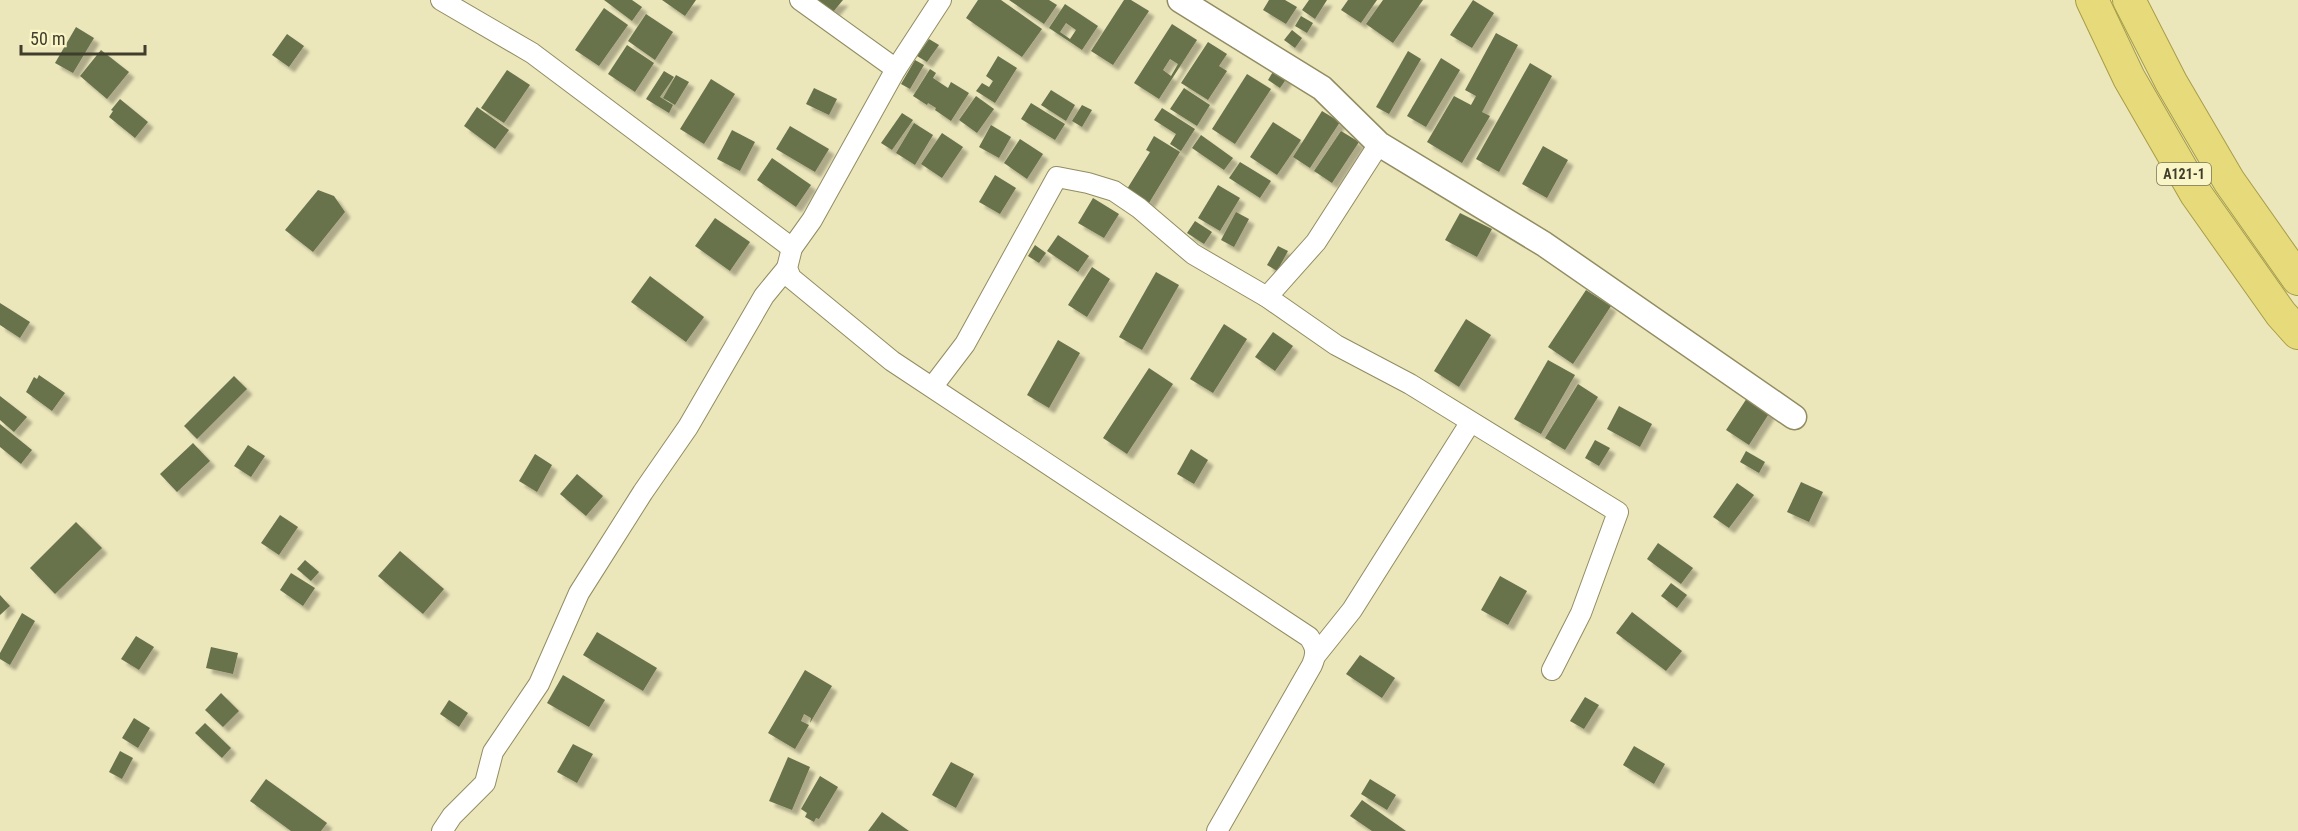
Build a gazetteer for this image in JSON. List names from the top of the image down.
{
  "streets": {
    "highway": ["A121-1"]
  },
  "scale_bar": "50 m"
}
